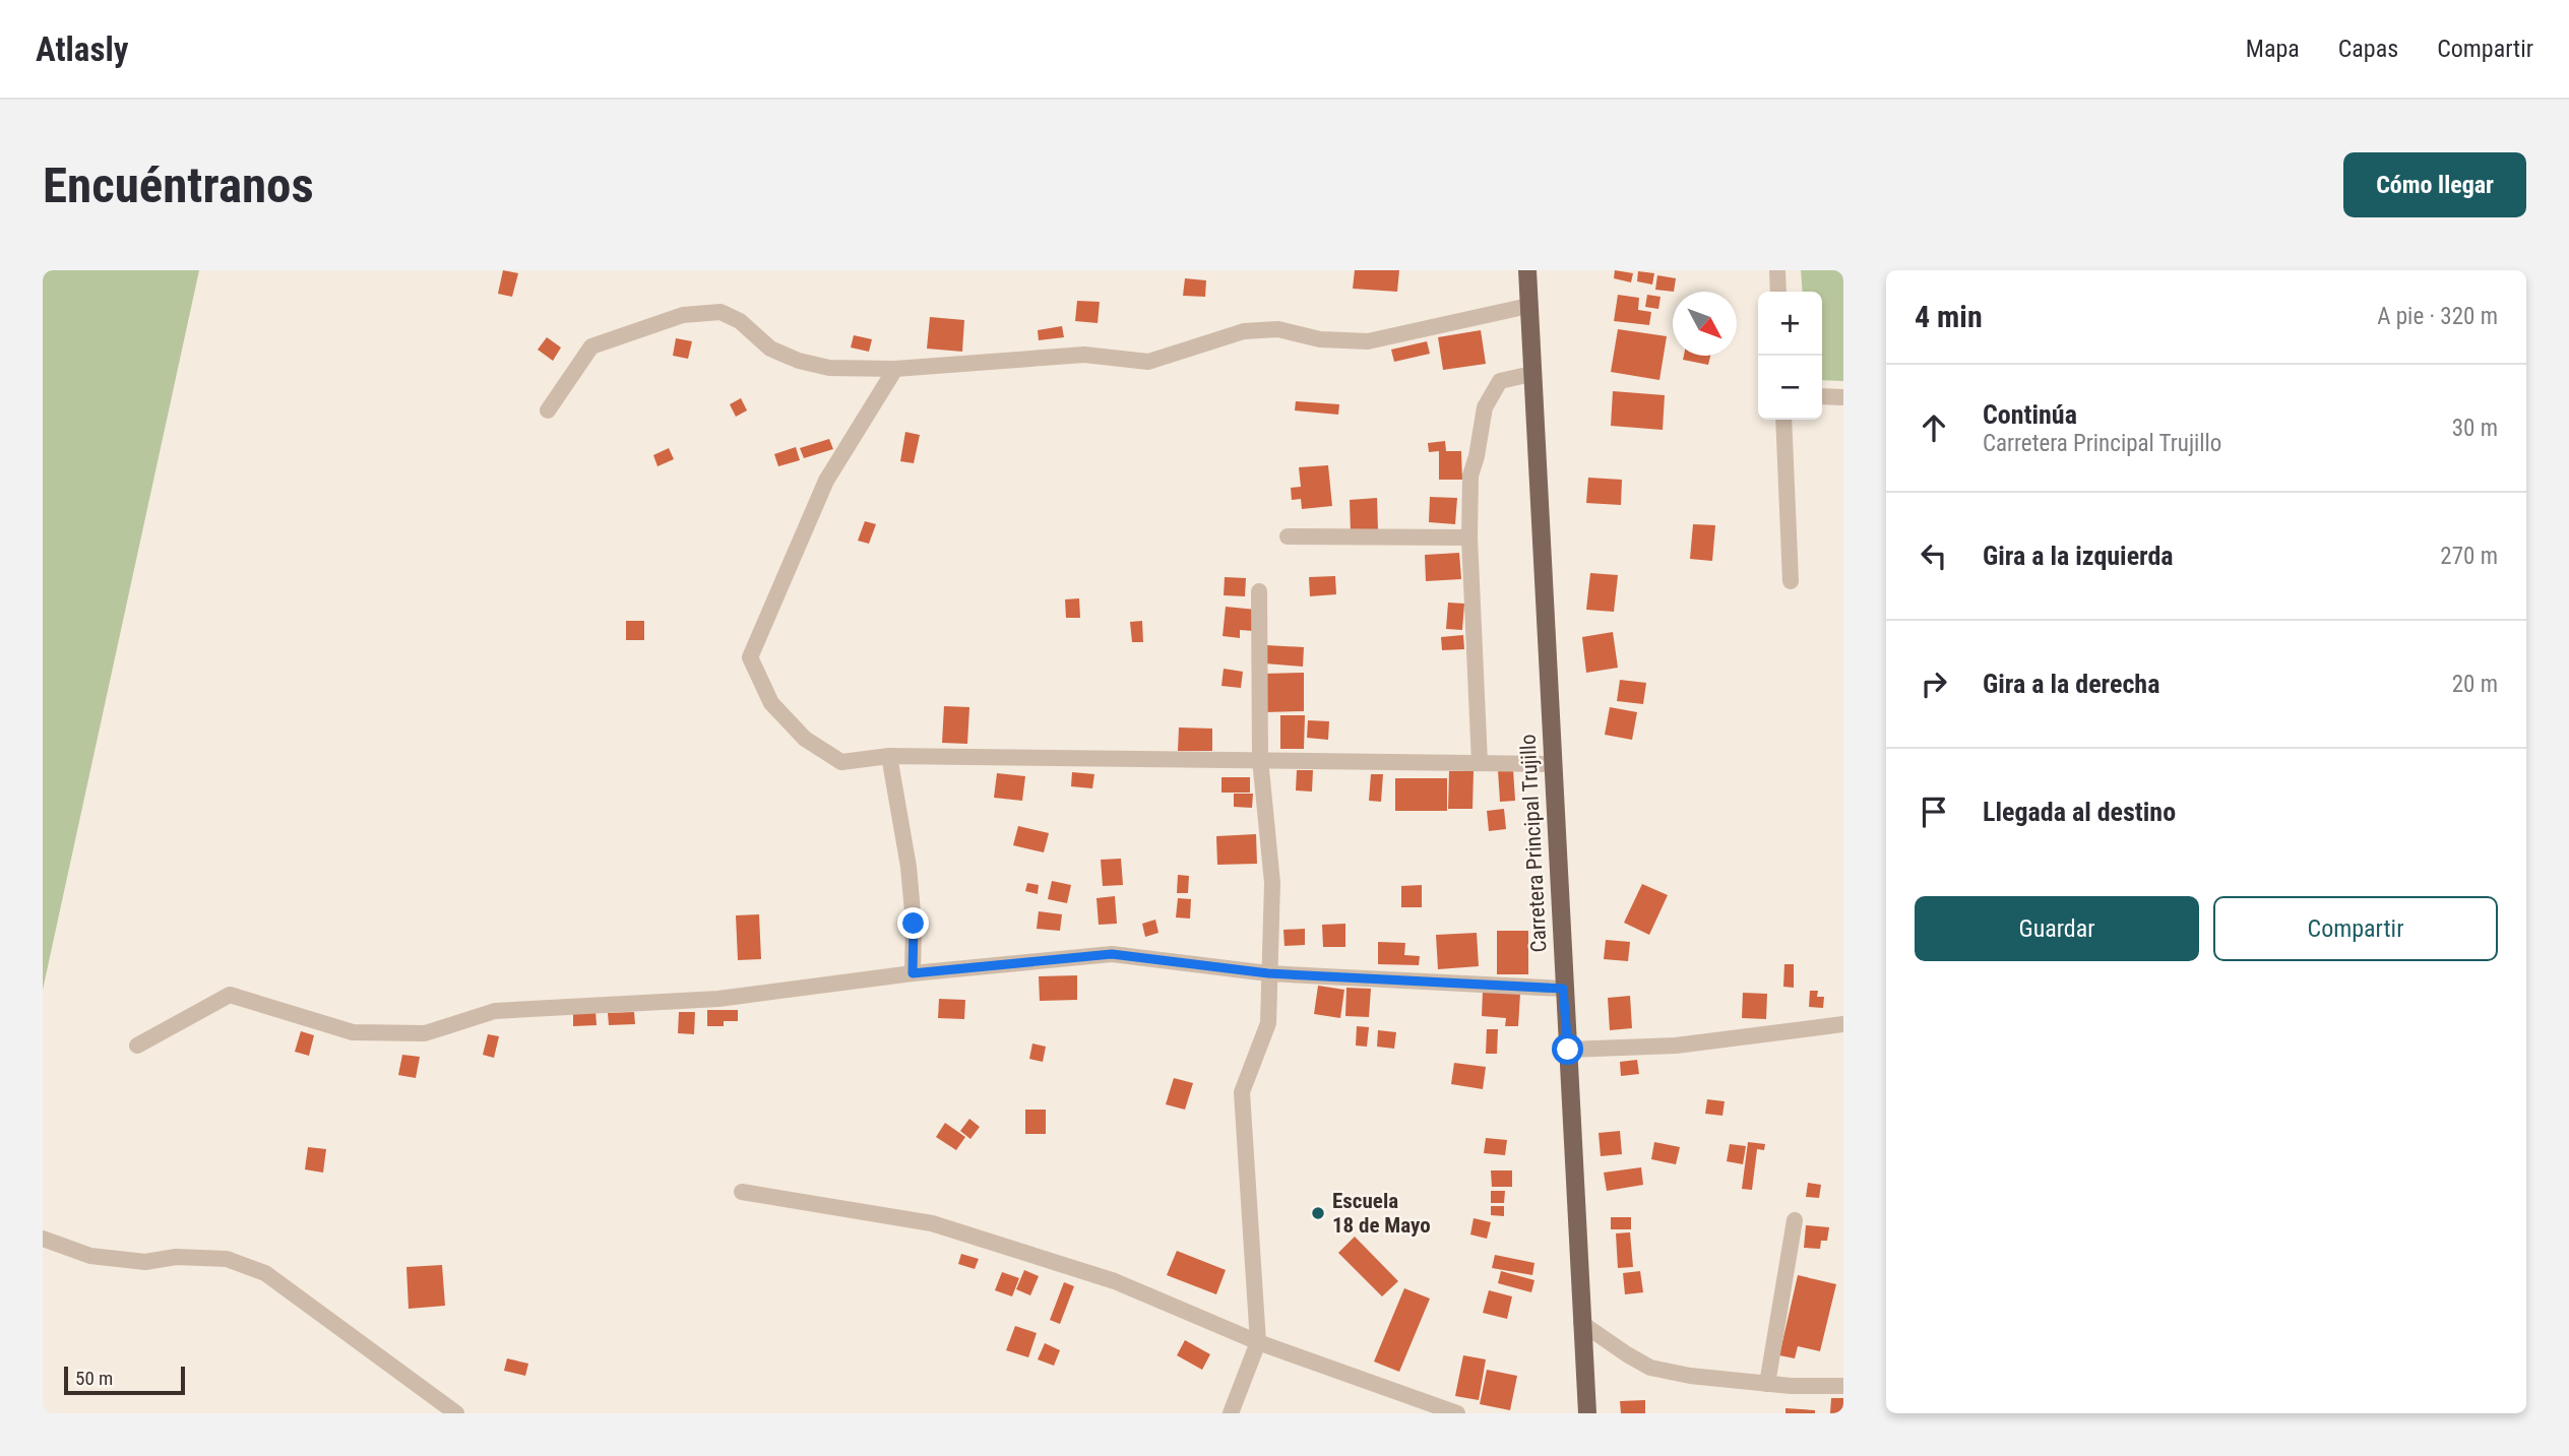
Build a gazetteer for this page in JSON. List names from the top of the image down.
{
  "streets": {
    "main road": ["Carretera Principal Trujillo"]
  },
  "places": ["Escuela 18 de Mayo"],
  "scale_bar": "50 m",
  "north": "bottom right",
  "page": {
    "header": "Atlasly",
    "nav": ["Mapa", "Capas", "Compartir"],
    "buttons": [
      "Cómo llegar",
      ["Guardar", "Compartir"]
    ],
    "title": "Encuéntranos",
    "heading": ["4 min", "A pie · 320 m"],
    "map_buttons": ["+", "−"],
    "list": [
      ["Continúa", "Carretera Principal Trujillo", "30 m"],
      ["Gira a la izquierda", "270 m"],
      ["Gira a la derecha", "20 m"],
      "Llegada al destino"
    ],
    "scale": "50 m"
  }
}
